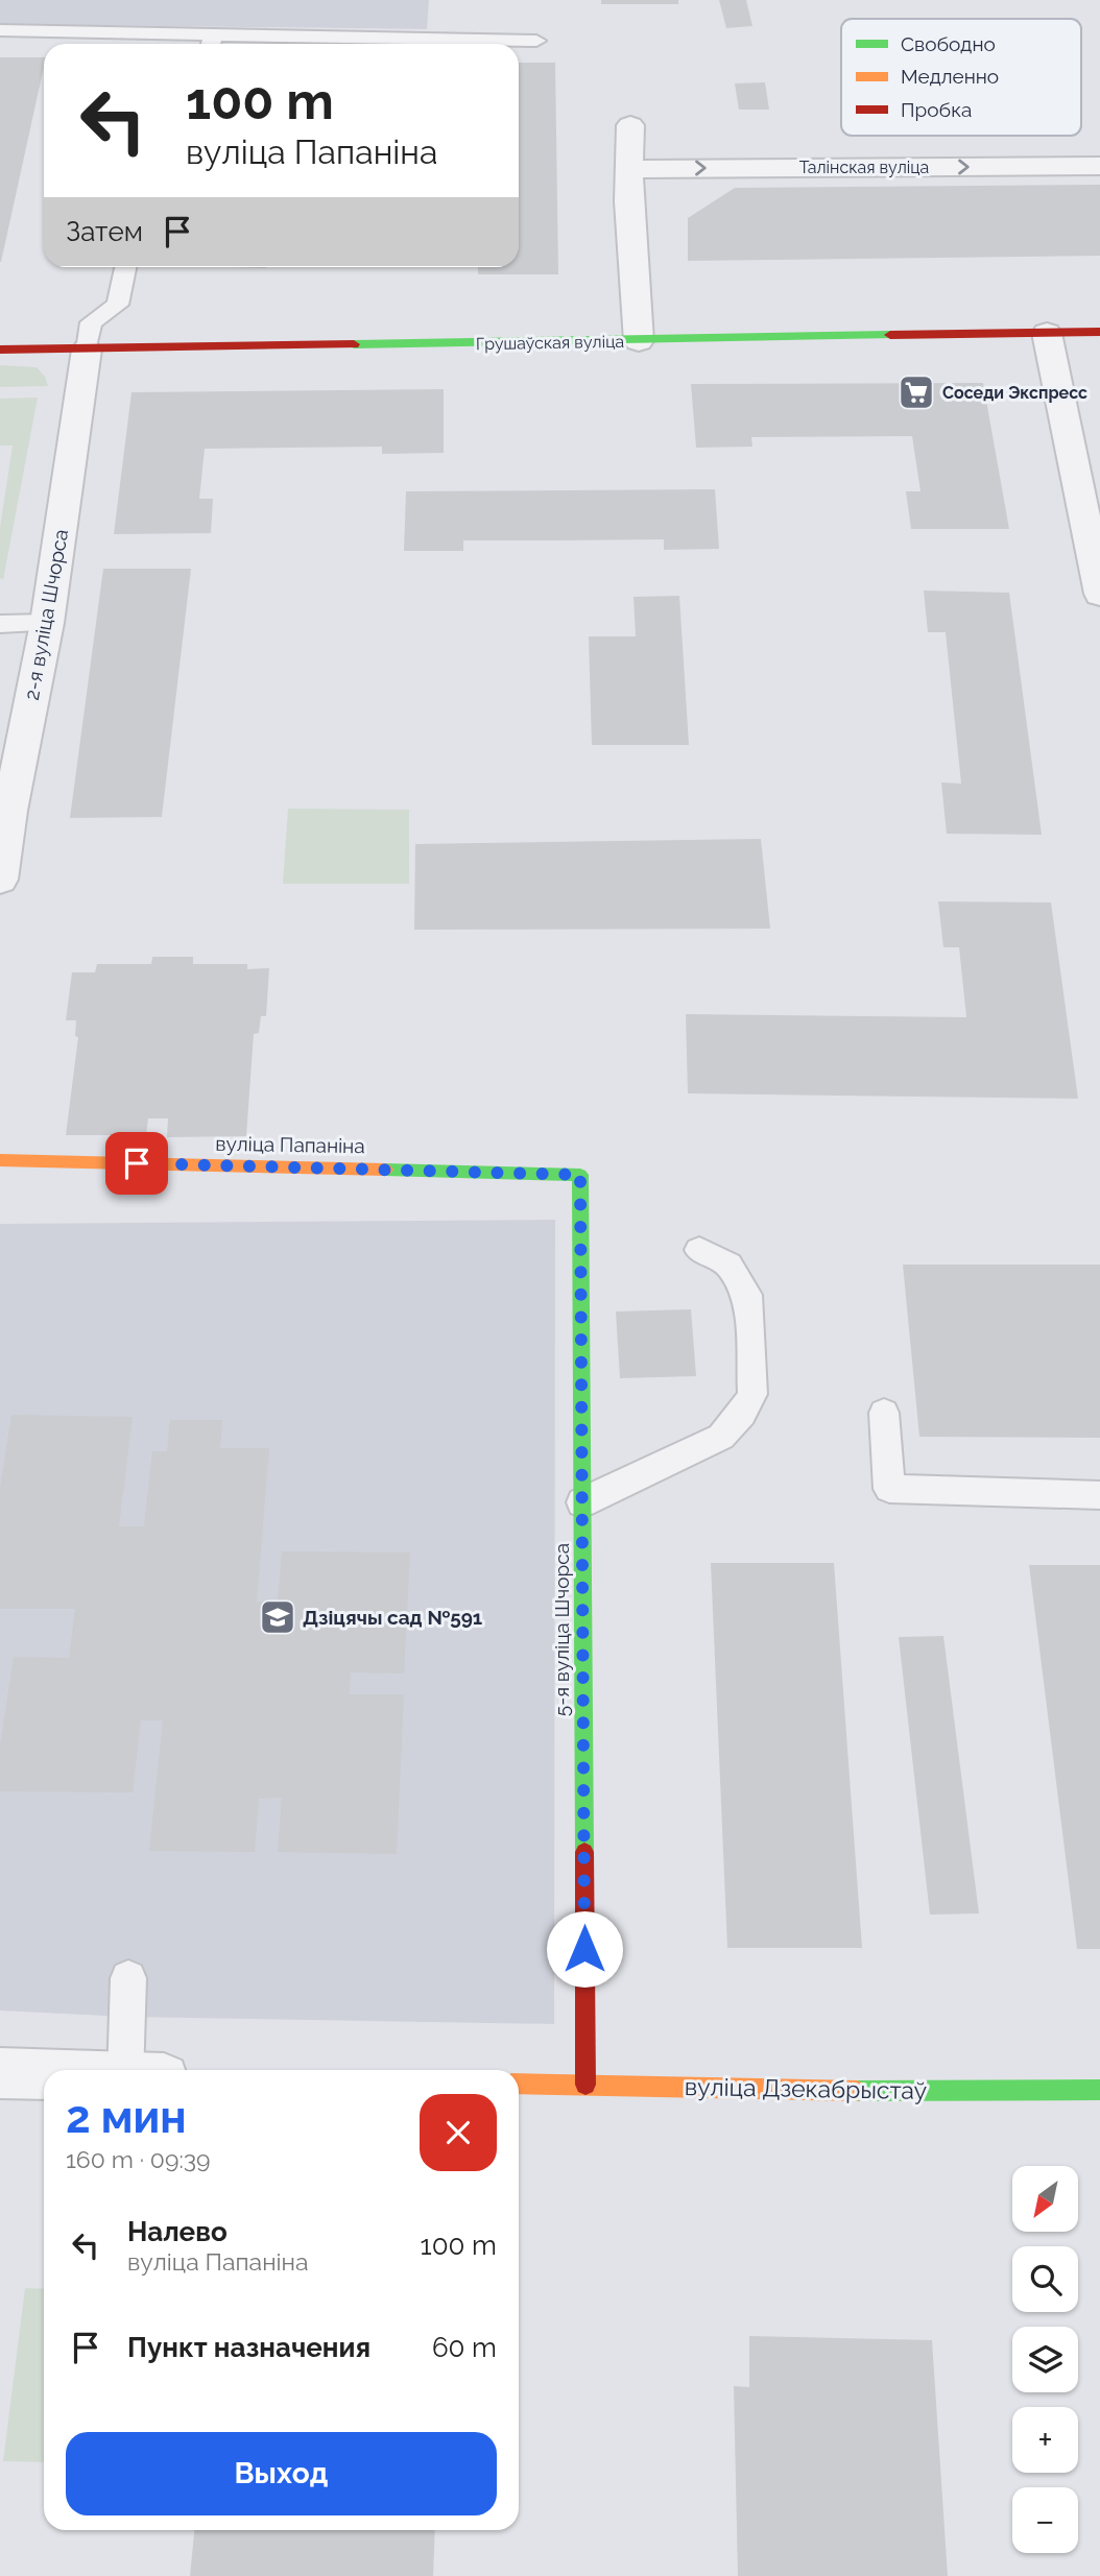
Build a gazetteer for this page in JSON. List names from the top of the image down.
{
  "streets": {
    "street": [
      "Талінская вуліца",
      "Грушаўская вуліца",
      "2-я вуліца Шчорса",
      "вуліца Папаніна",
      "5-я вуліца Шчорса",
      "вуліца Дзекабрыстаў"
    ]
  },
  "crossings": [
    ["Грушаўская вуліца", "2-я вуліца Шчорса"],
    ["вуліца Папаніна", "5-я вуліца Шчорса"],
    ["5-я вуліца Шчорса", "вуліца Дзекабрыстаў"]
  ],
  "one_way": ["Талінская вуліца"],
  "places": {
    "supermarket": ["Соседи Экспресс"],
    "school or university": ["Дзіцячы сад №591"]
  },
  "legend": ["Свободно", "Медленно", "Пробка"],
  "north": "bottom left",
  "page": {
    "turn": ["100 m", "вуліца Папаніна"],
    "then": "Затем",
    "heading": ["2 мин", "160 m · 09:39"],
    "map_buttons": ["+", "−"],
    "list": [
      {
        "name": "Налево",
        "note": "вуліца Папаніна",
        "value": "100 m"
      },
      {
        "name": "Пункт назначения",
        "value": "60 m"
      }
    ],
    "buttons": "Выход"
  }
}
